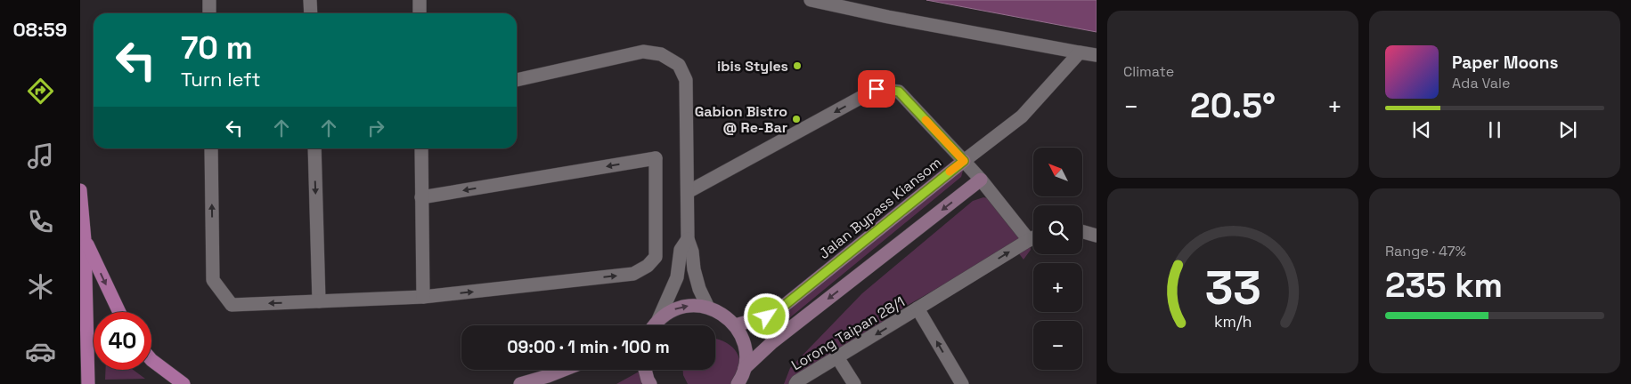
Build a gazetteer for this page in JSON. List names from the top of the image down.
{
  "streets": {
    "street": ["Jalan Bypass Kiansom", "Lorong Taipan 28/1"]
  },
  "places": ["ibis Styles", "Gabion Bistro @ Re-Bar"],
  "north": "top left",
  "page": {
    "tabs": "08:59",
    "tile": [
      "Climate",
      ["Range · 47%", "235 km"]
    ],
    "turn": ["70 m", "Turn left"],
    "song": ["Paper Moons", "Ada Vale"],
    "heat": ["−", "20.5°", "+"],
    "map_buttons": ["+", "−"],
    "limit": "40",
    "trip": "09:00 · 1 min · 100 m",
    "gauge": ["33", "km/h"]
  }
}
